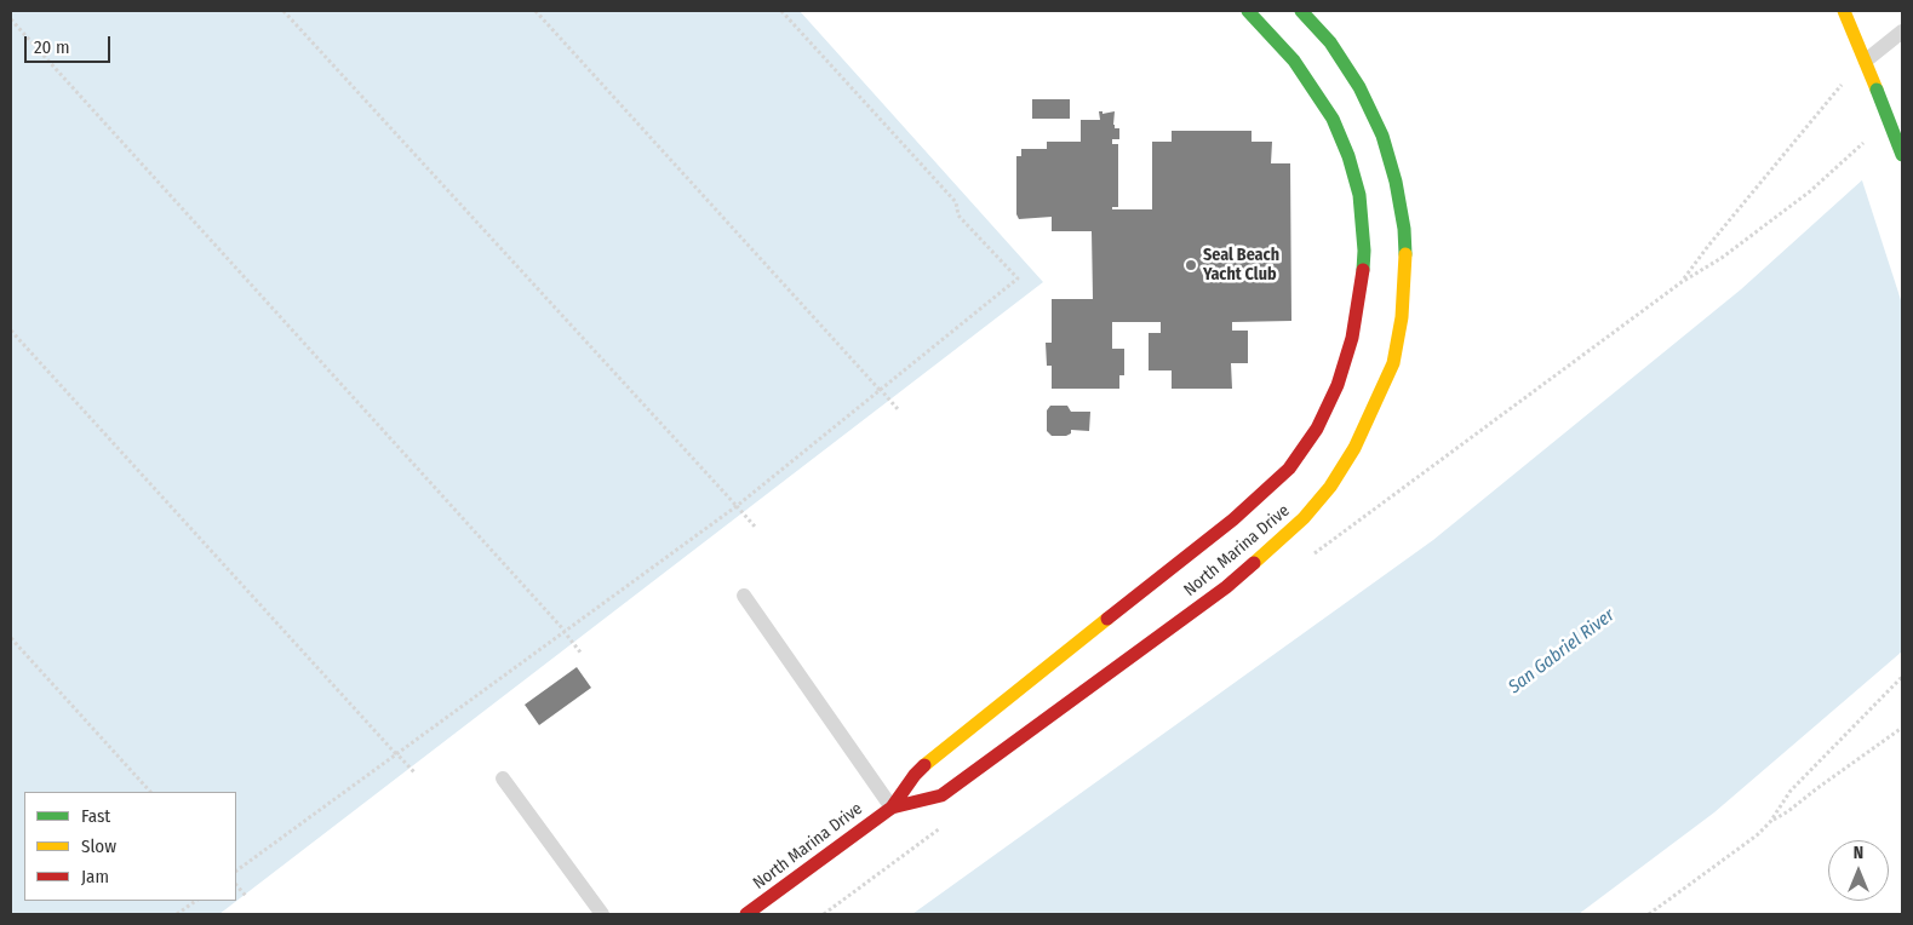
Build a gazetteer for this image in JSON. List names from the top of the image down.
{
  "streets": {
    "main road": ["North Marina Drive"]
  },
  "water": ["San Gabriel River"],
  "places": ["Seal Beach Yacht Club"],
  "legend": ["Fast", "Slow", "Jam"],
  "scale_bar": "20 m",
  "north": "top"
}
